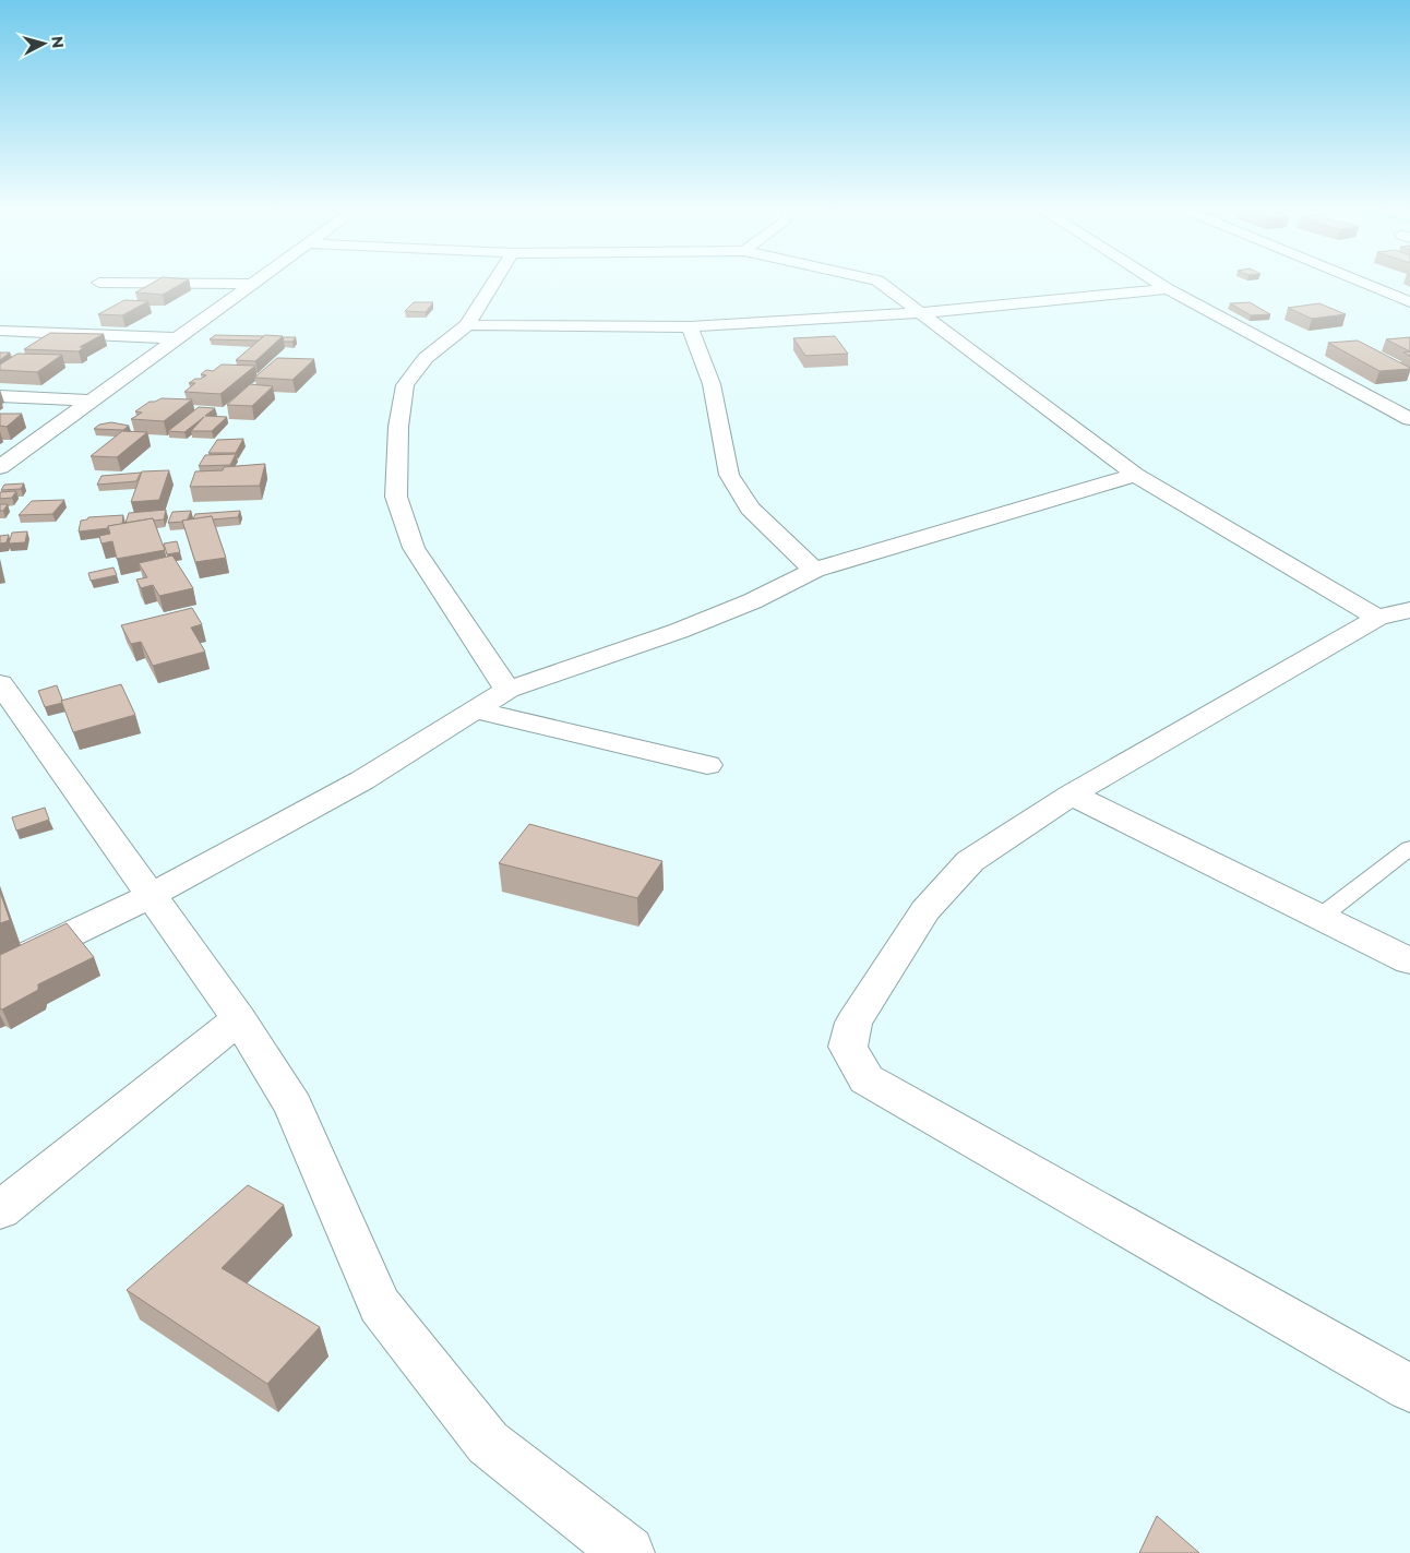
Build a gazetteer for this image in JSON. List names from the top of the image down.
{
  "north": "right"
}
